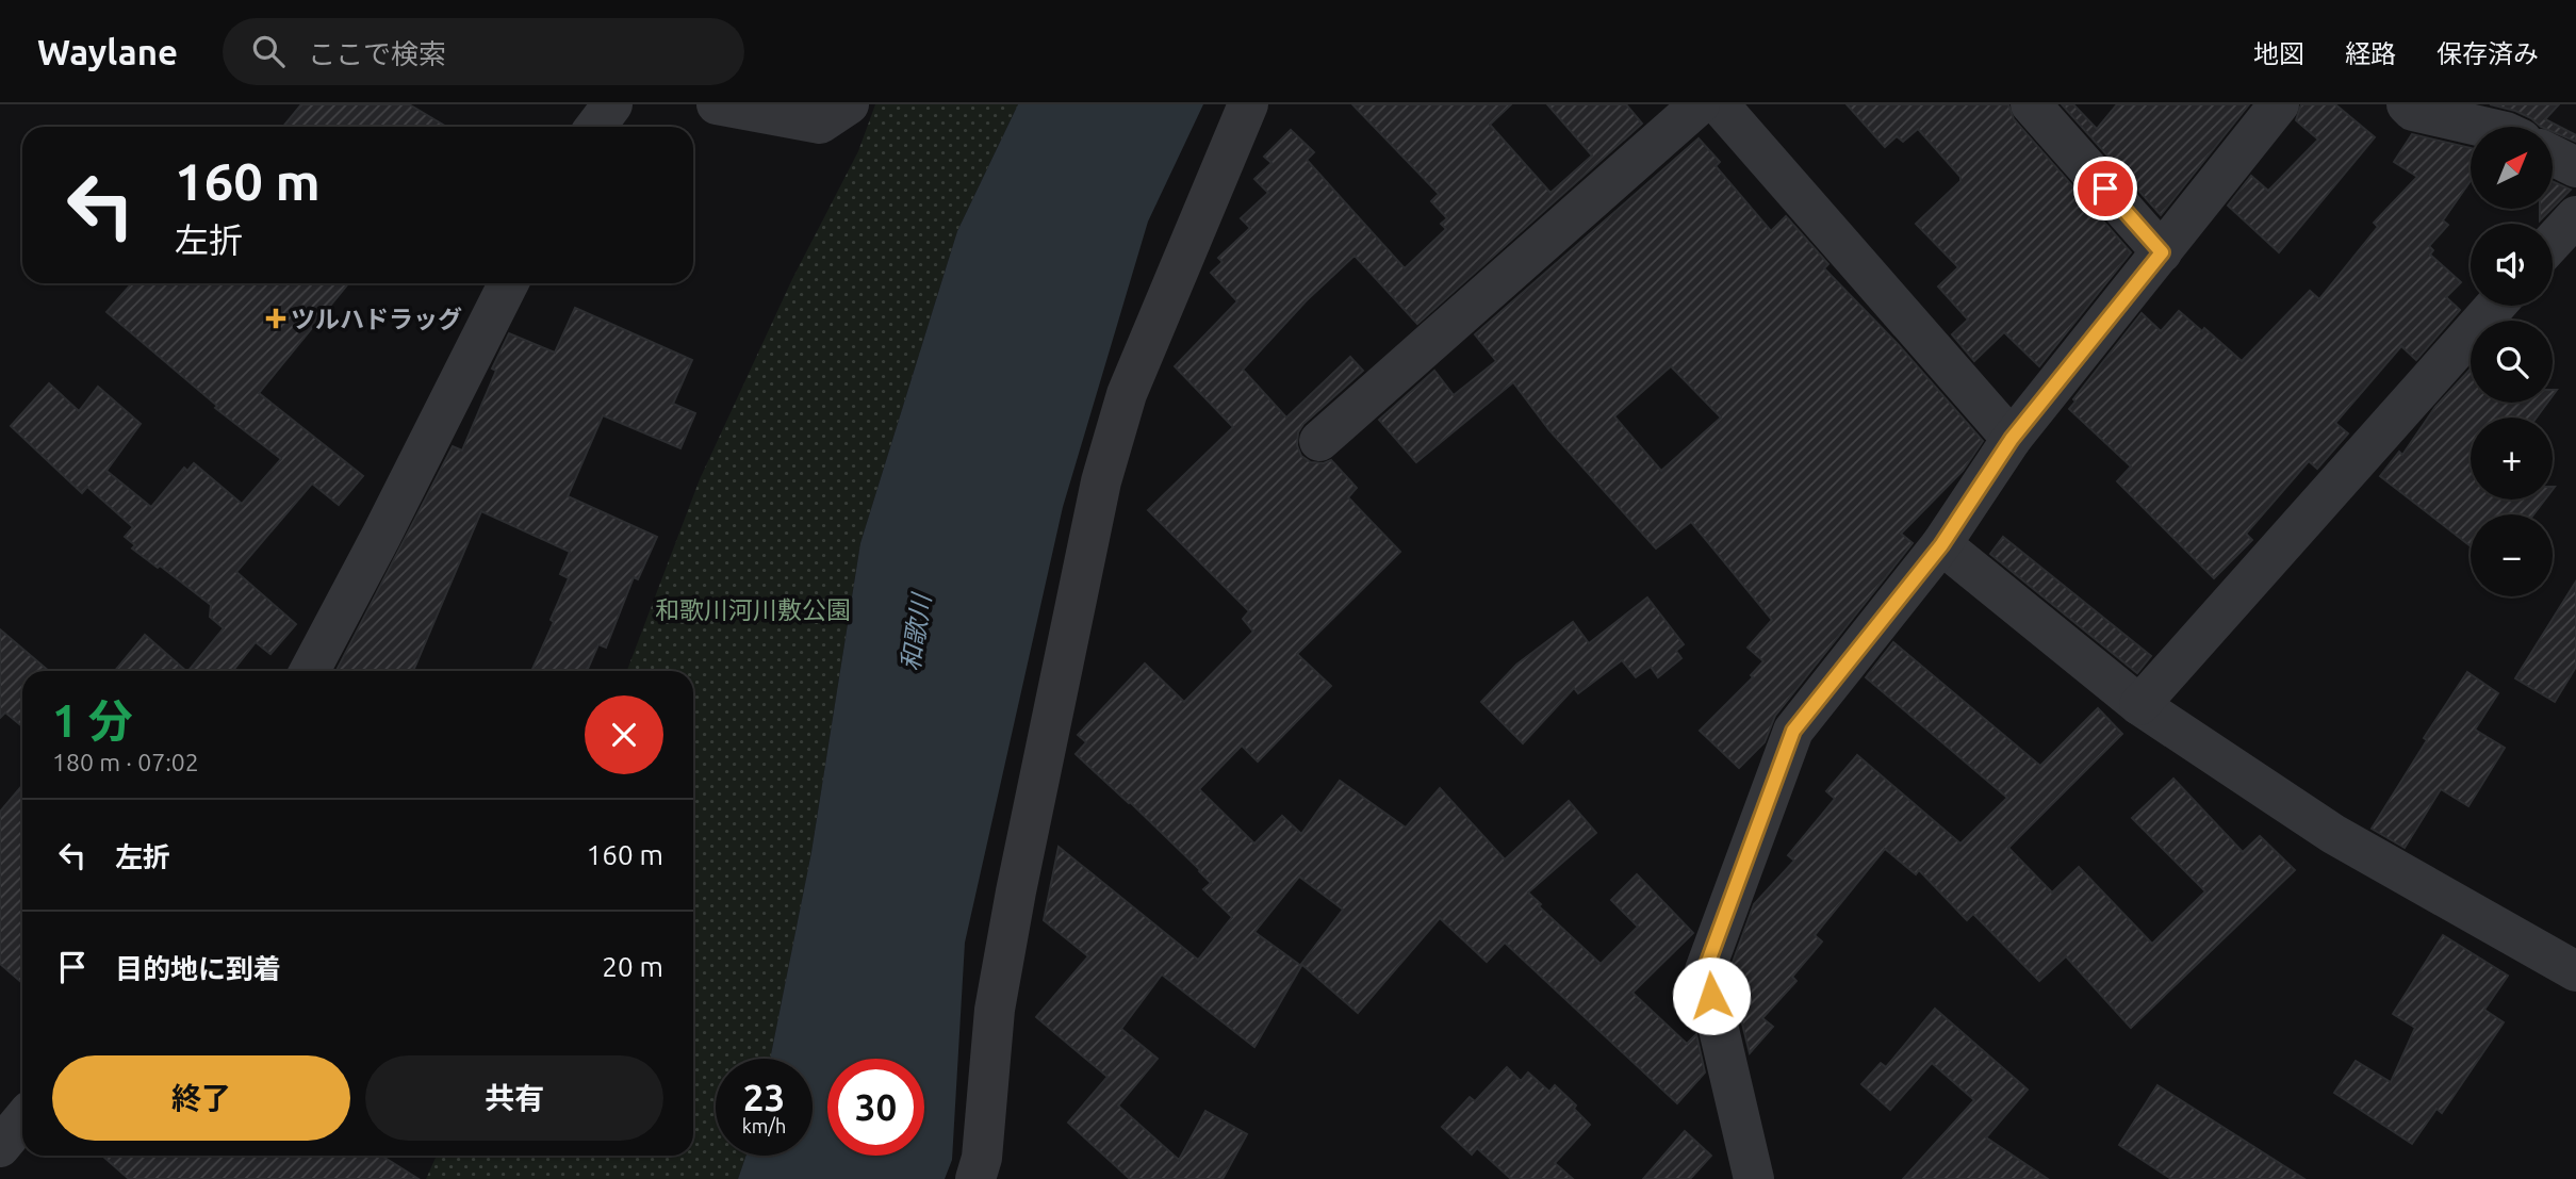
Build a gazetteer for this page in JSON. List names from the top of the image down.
{
  "water": ["和歌川"],
  "parks": ["和歌川河川敷公園"],
  "places": {
    "health": ["ツルハドラッグ"]
  },
  "north": "top right",
  "page": {
    "header": "Waylane",
    "search": "ここで検索",
    "nav": ["地図", "経路", "保存済み"],
    "map_buttons": ["+", "−"],
    "turn": ["160 m", "左折"],
    "heading": ["1 分", "180 m · 07:02"],
    "list": [
      {
        "name": "左折",
        "value": "160 m"
      },
      {
        "name": "目的地に到着",
        "value": "20 m"
      }
    ],
    "buttons": ["終了", "共有"],
    "speed": "23 km/h",
    "limit": "30"
  }
}
